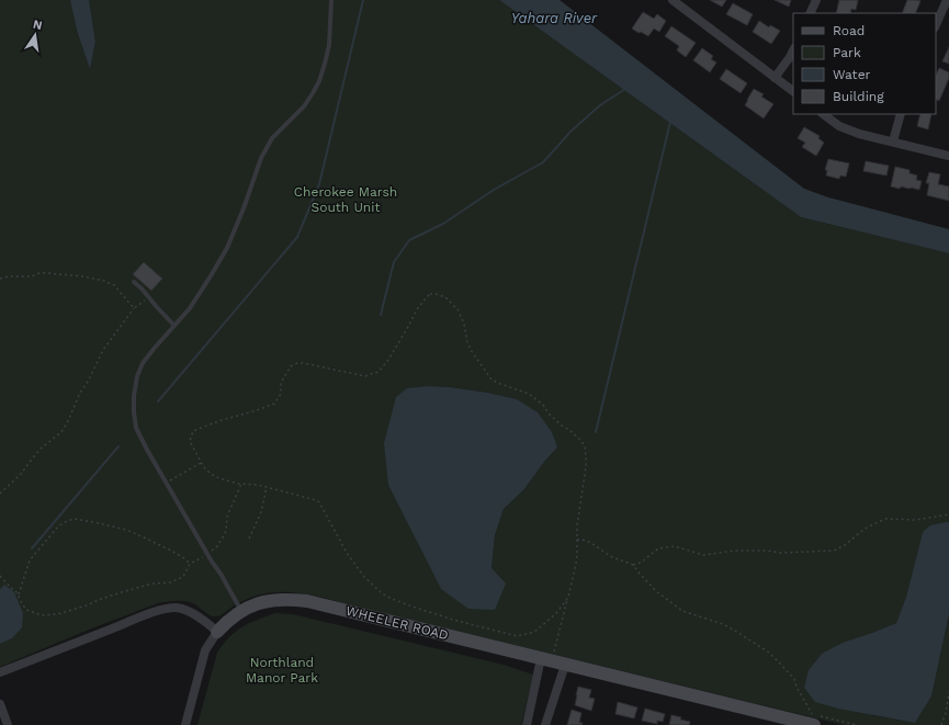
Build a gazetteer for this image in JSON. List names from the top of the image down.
{
  "streets": {
    "street": ["WHEELER ROAD"]
  },
  "water": ["Yahara River"],
  "parks": ["Cherokee Marsh South Unit", "Northland Manor Park"],
  "legend": [
    "Road",
    "Park",
    "Water",
    "Building"
  ],
  "north": "top"
}
